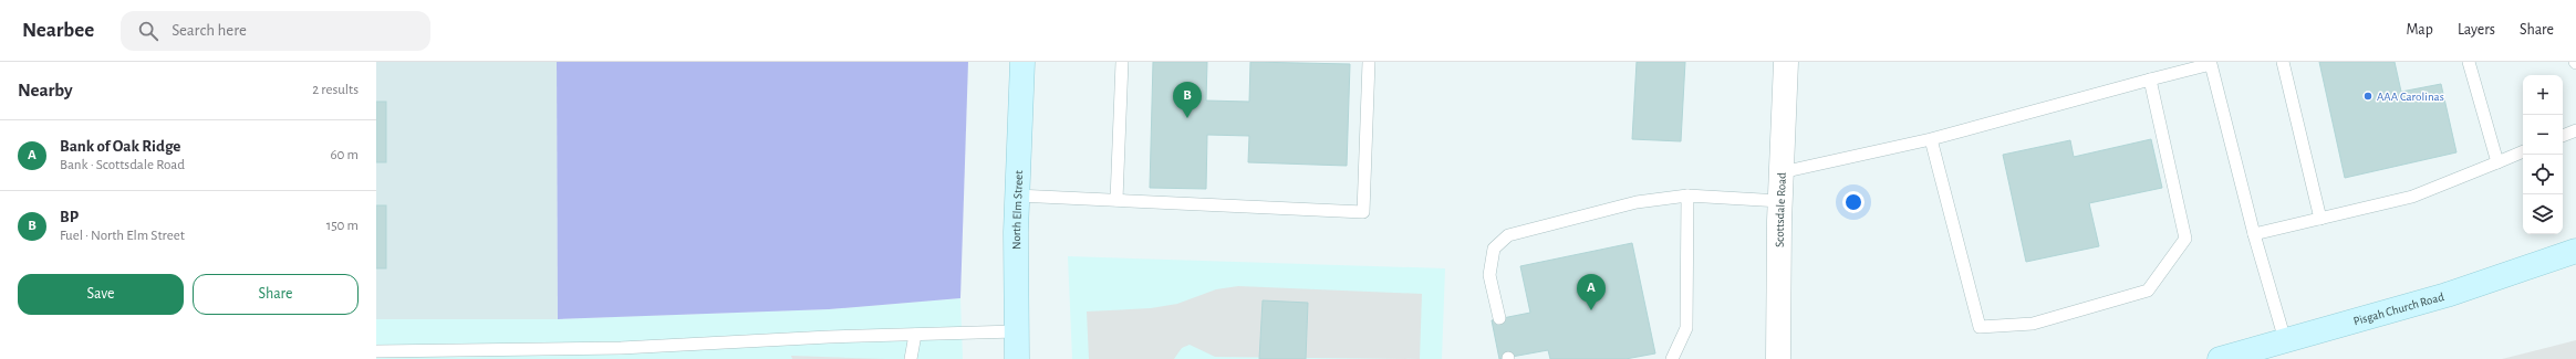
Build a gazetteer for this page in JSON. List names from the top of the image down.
{
  "streets": {
    "main road": ["North Elm Street", "Pisgah Church Road"],
    "street": ["Scottsdale Road"]
  },
  "places": ["AAA Carolinas"],
  "page": {
    "header": "Nearbee",
    "search": "Search here",
    "nav": ["Map", "Layers", "Share"],
    "heading": ["Nearby", "2 results"],
    "map_buttons": ["+", "−"],
    "pins": ["B", "A"],
    "list": [
      {
        "mark": "A",
        "name": "Bank of Oak Ridge",
        "note": "Bank · Scottsdale Road",
        "value": "60 m"
      },
      {
        "mark": "B",
        "name": "BP",
        "note": "Fuel · North Elm Street",
        "value": "150 m"
      }
    ],
    "buttons": ["Save", "Share"]
  }
}
